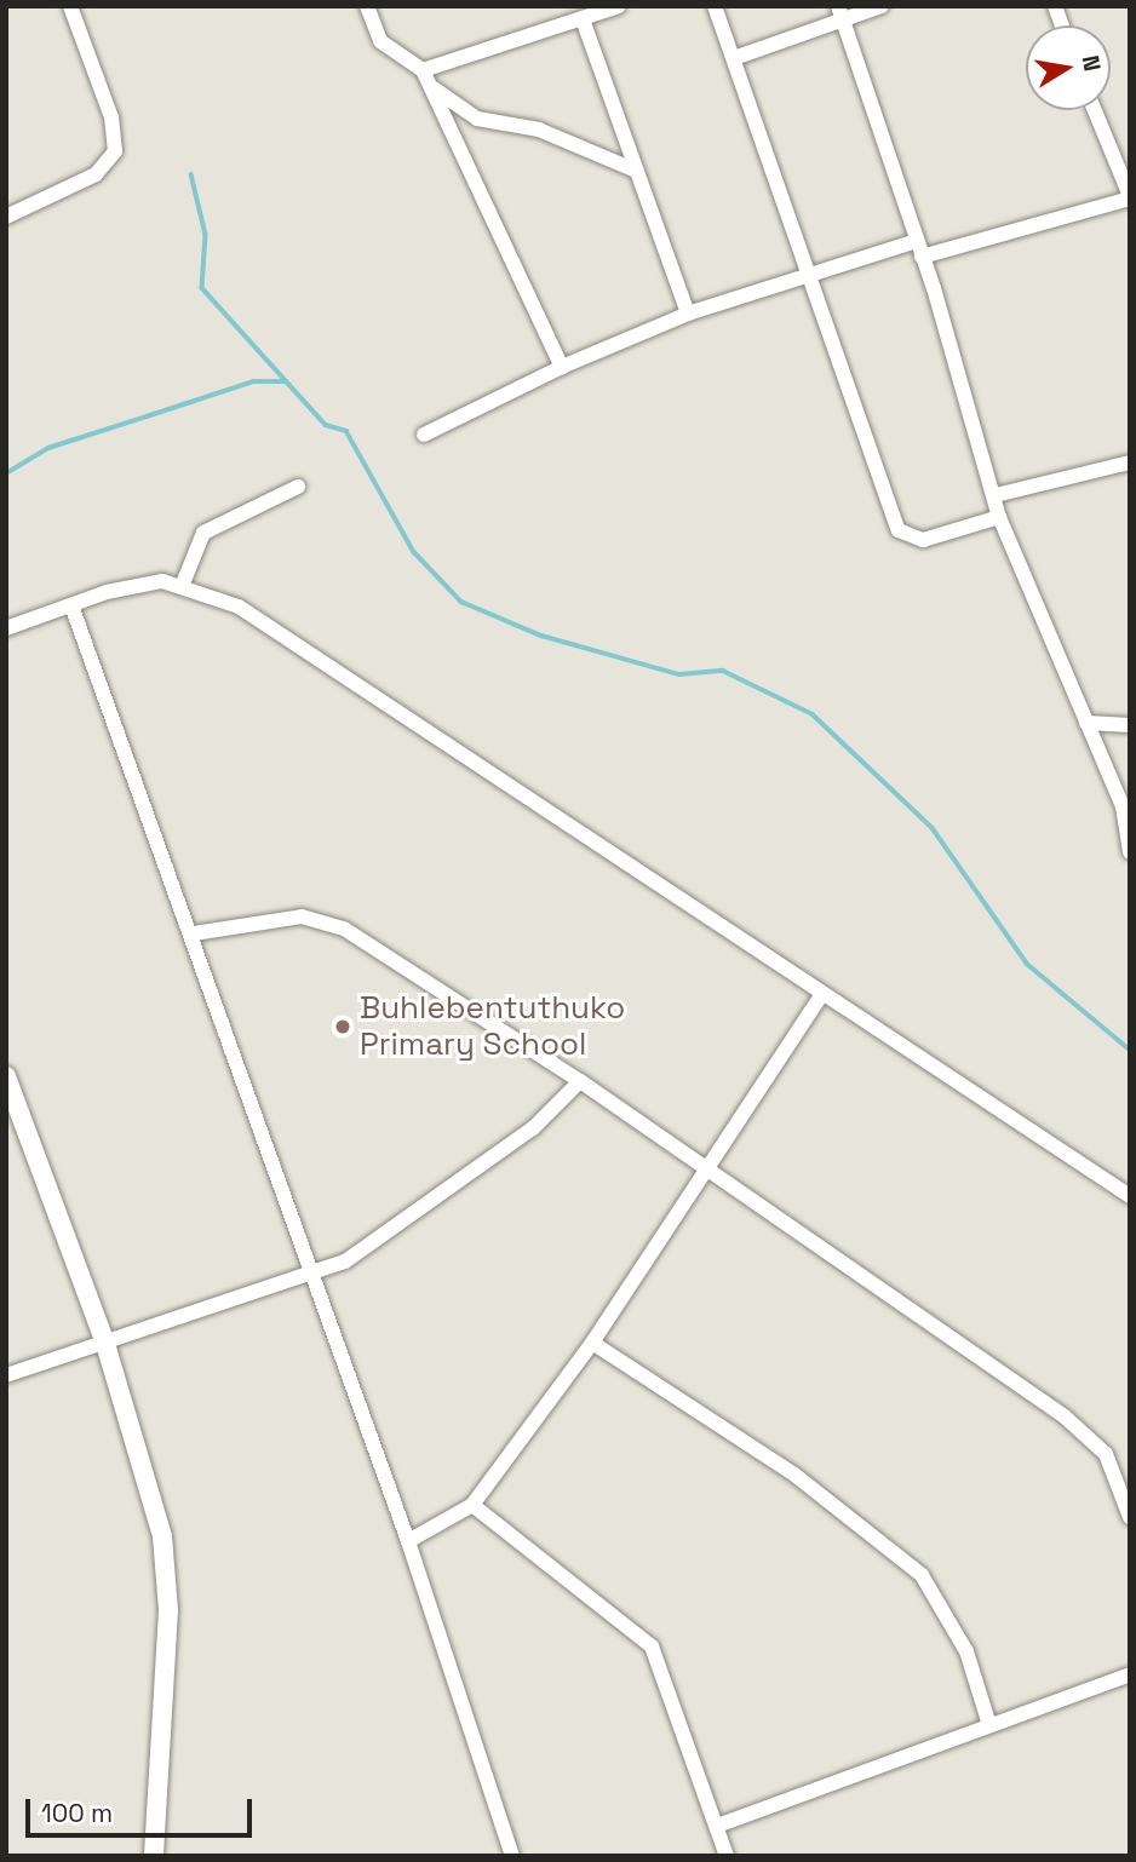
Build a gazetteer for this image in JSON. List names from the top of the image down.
{
  "places": ["Buhlebentuthuko Primary School"],
  "scale_bar": "100 m",
  "north": "right"
}
